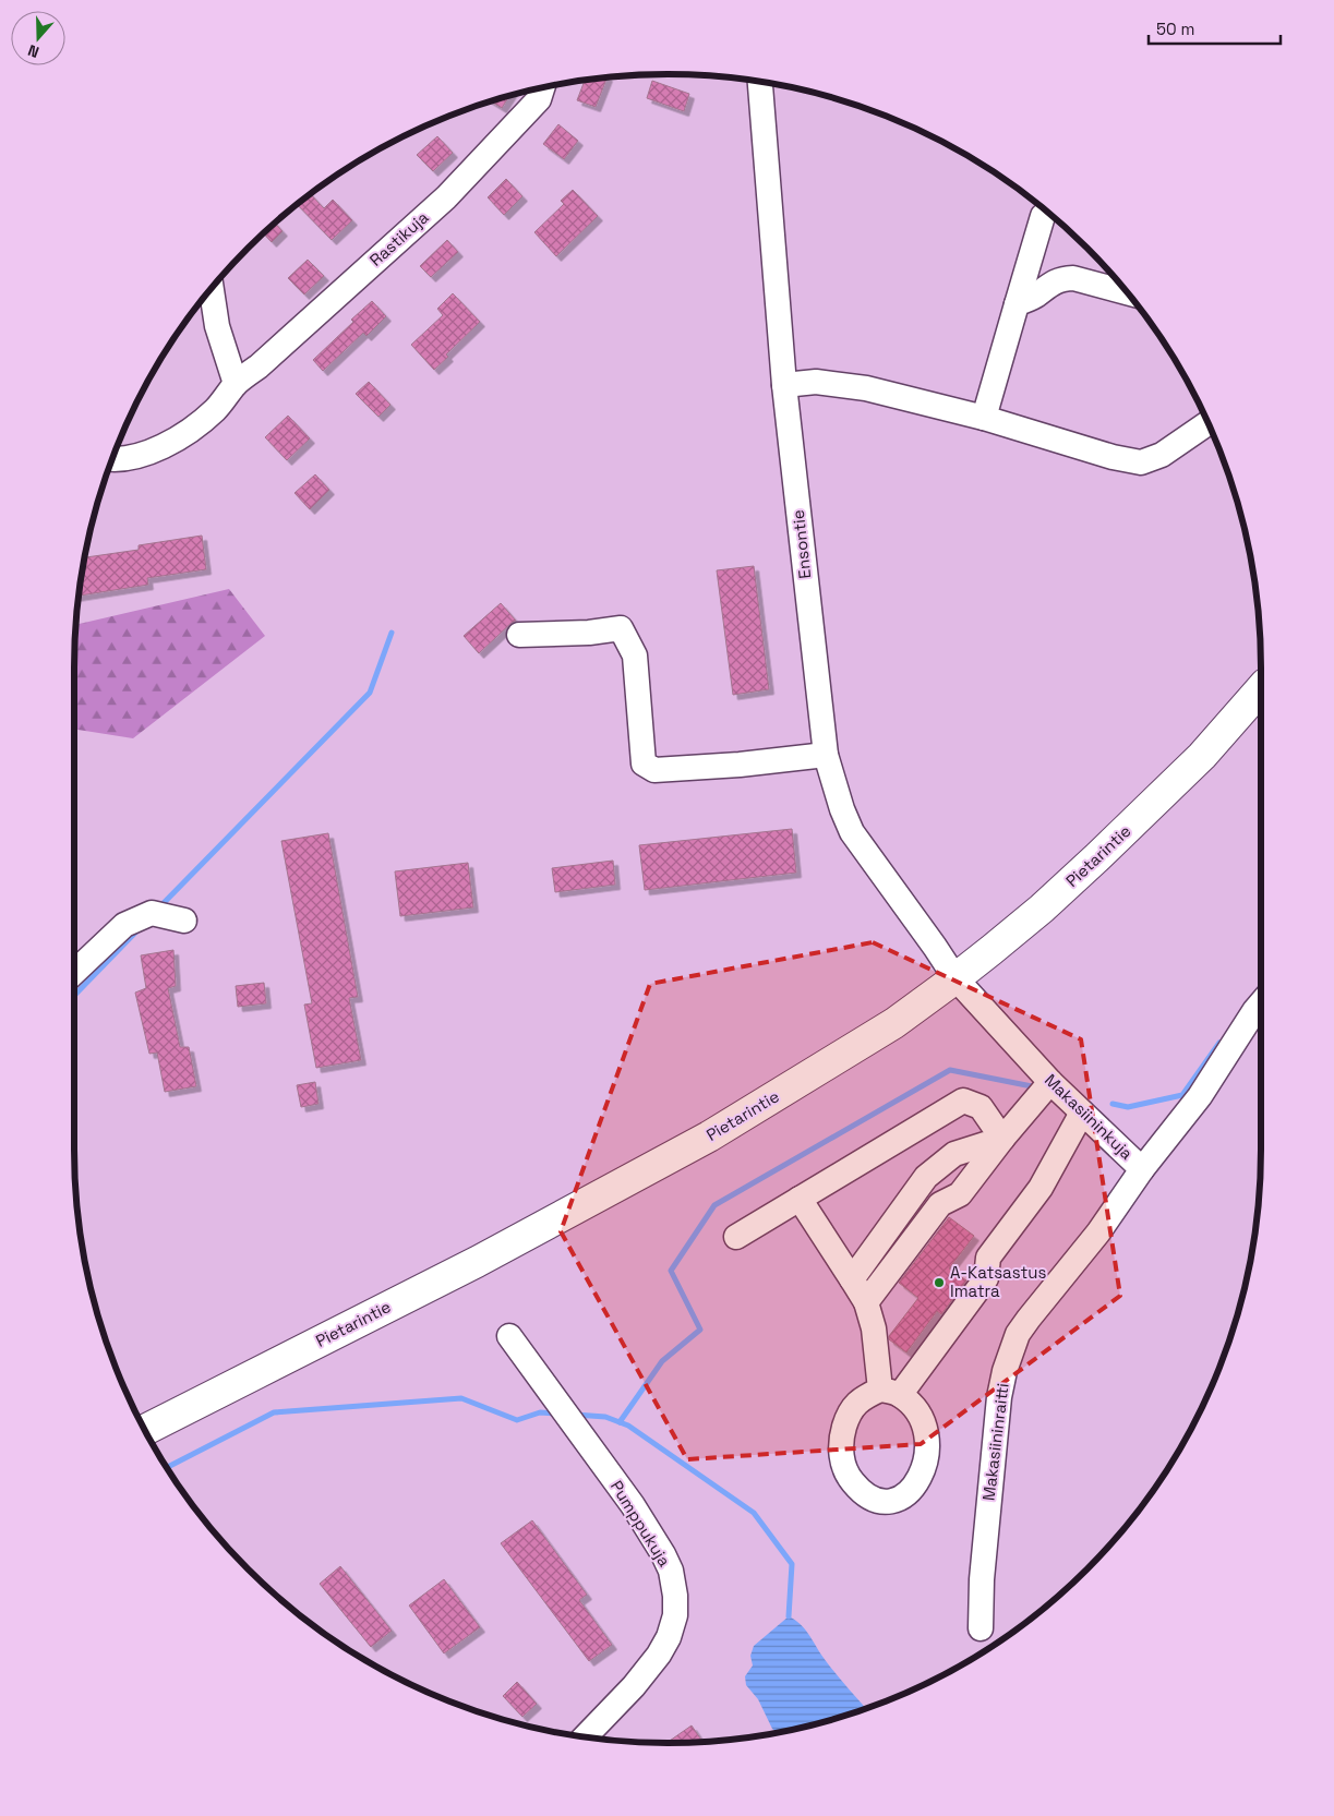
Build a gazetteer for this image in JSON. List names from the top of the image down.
{
  "streets": {
    "main road": ["Pietarintie"],
    "street": [
      "Rastikuja",
      "Ensontie",
      "Makasiininkuja",
      "Makasiininraitti",
      "Pumppukuja"
    ]
  },
  "crossings": [
    ["Ensontie", "Pietarintie"],
    ["Ensontie", "Makasiininkuja"],
    ["Pietarintie", "Makasiininkuja"],
    ["Makasiininkuja", "Makasiininraitti"]
  ],
  "places": ["A-Katsastus Imatra"],
  "scale_bar": "50 m",
  "north": "bottom"
}
